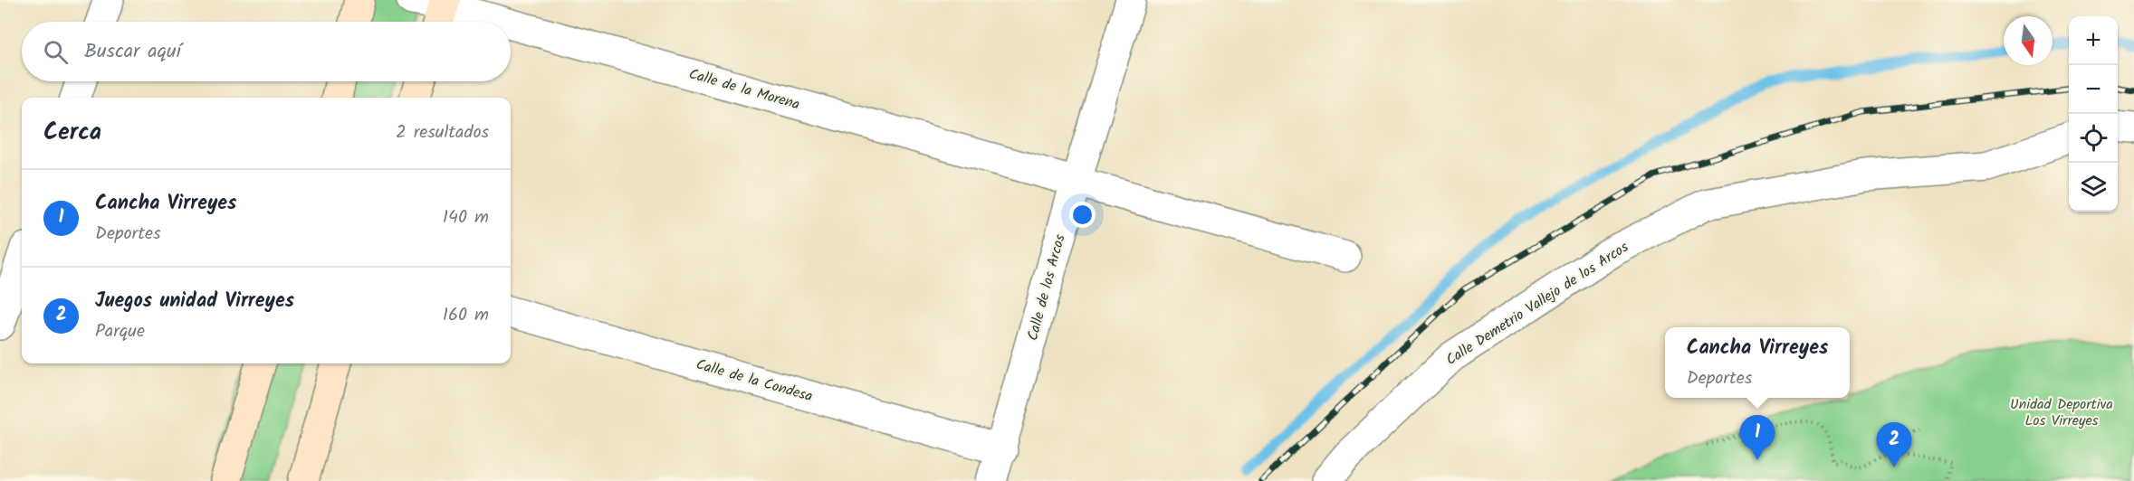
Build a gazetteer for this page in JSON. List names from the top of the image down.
{
  "streets": {
    "street": [
      "Calle de la Morena",
      "Calle de los Arcos",
      "Calle Demetrio Vallejo de los Arcos",
      "Calle de la Condesa"
    ]
  },
  "crossings": [
    ["Calle de la Morena", "Calle de los Arcos"],
    ["Calle de los Arcos", "Calle de la Condesa"]
  ],
  "parks": ["Unidad Deportiva Los Virreyes"],
  "north": "bottom",
  "page": {
    "map_buttons": ["+", "−"],
    "search": "Buscar aquí",
    "heading": ["Cerca", "2 resultados"],
    "list": [
      {
        "mark": "1",
        "name": "Cancha Virreyes",
        "note": "Deportes",
        "value": "140 m"
      },
      {
        "mark": "2",
        "name": "Juegos unidad Virreyes",
        "note": "Parque",
        "value": "160 m"
      }
    ],
    "popup": ["Cancha Virreyes", "Deportes"],
    "pins": ["1", "2"]
  }
}
